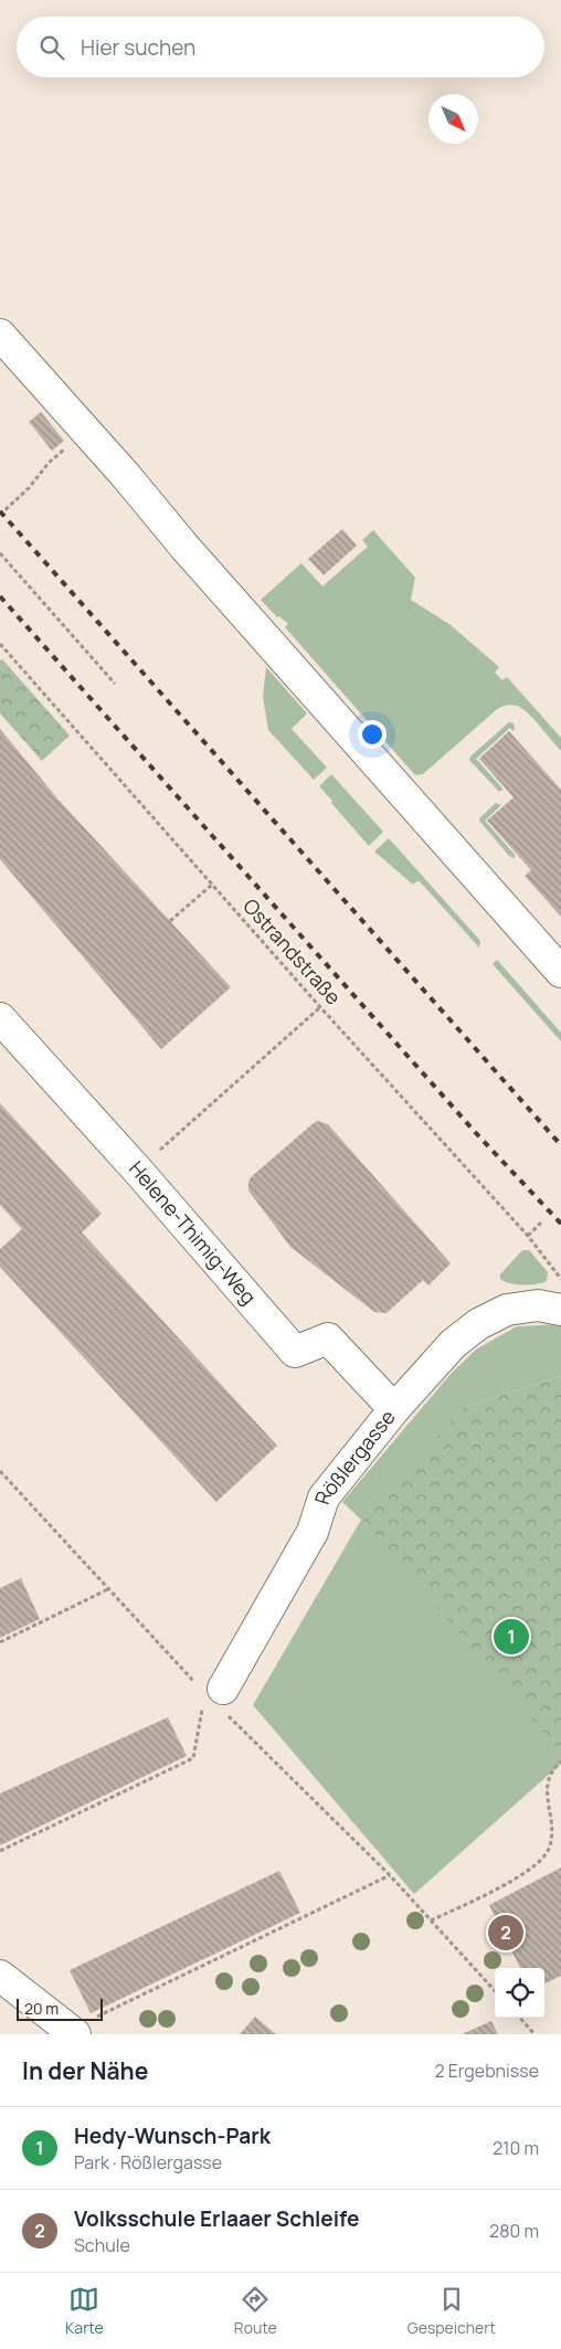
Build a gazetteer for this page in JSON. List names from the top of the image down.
{
  "streets": {
    "street": ["Helene-Thimig-Weg", "Rößlergasse"],
    "path": ["Ostrandstraße"]
  },
  "crossings": [
    ["Helene-Thimig-Weg", "Rößlergasse"]
  ],
  "scale_bar": "20 m",
  "north": "bottom right",
  "page": {
    "search": "Hier suchen",
    "pins": ["1", "2"],
    "scale": "20 m",
    "heading": ["In der Nähe", "2 Ergebnisse"],
    "list": [
      {
        "mark": "1",
        "name": "Hedy-Wunsch-Park",
        "note": "Park · Rößlergasse",
        "value": "210 m"
      },
      {
        "mark": "2",
        "name": "Volksschule Erlaaer Schleife",
        "note": "Schule",
        "value": "280 m"
      }
    ],
    "nav": ["Karte", "Route", "Gespeichert"]
  }
}
